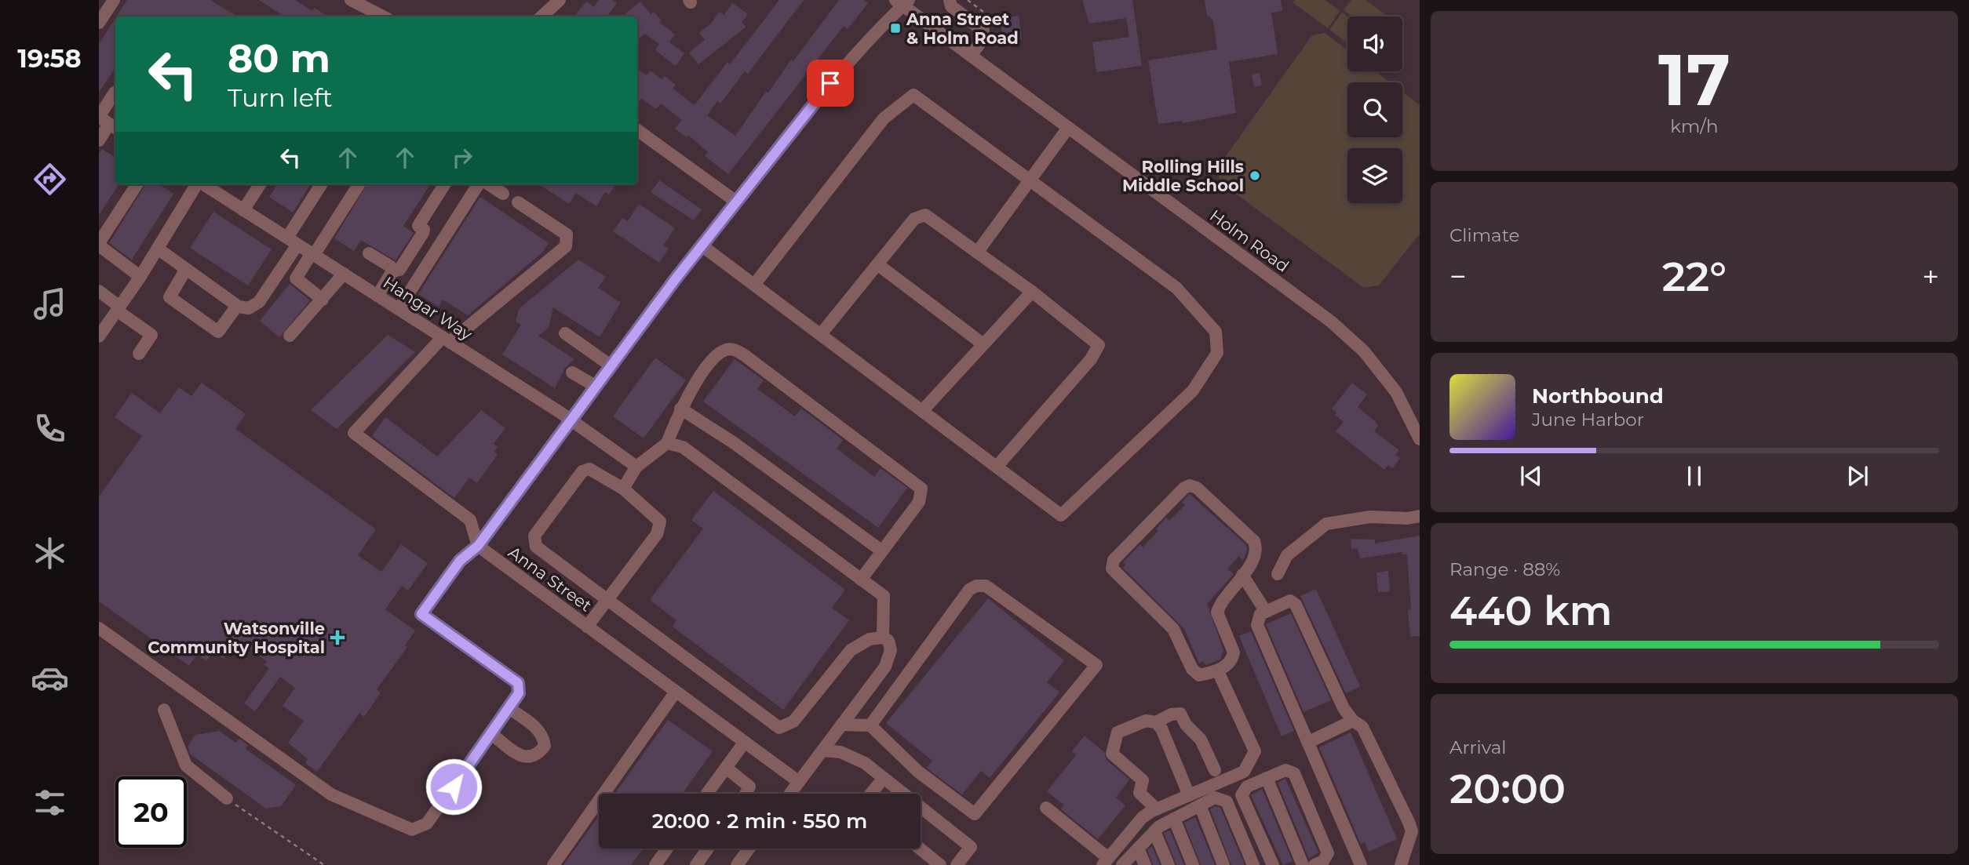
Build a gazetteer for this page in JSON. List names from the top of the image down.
{
  "streets": {
    "street": ["Holm Road", "Hangar Way", "Anna Street"]
  },
  "places": {
    "transit": ["Anna Street & Holm Road"],
    "other": ["Rolling Hills Middle School"],
    "health": ["Watsonville Community Hospital"]
  },
  "page": {
    "tabs": "19:58",
    "tile": [
      ["17", "km/h"],
      "Climate",
      ["Range · 88%", "440 km"],
      ["Arrival", "20:00"]
    ],
    "turn": ["80 m", "Turn left"],
    "heat": ["−", "22°", "+"],
    "song": ["Northbound", "June Harbor"],
    "limit": "20",
    "trip": "20:00 · 2 min · 550 m"
  }
}
